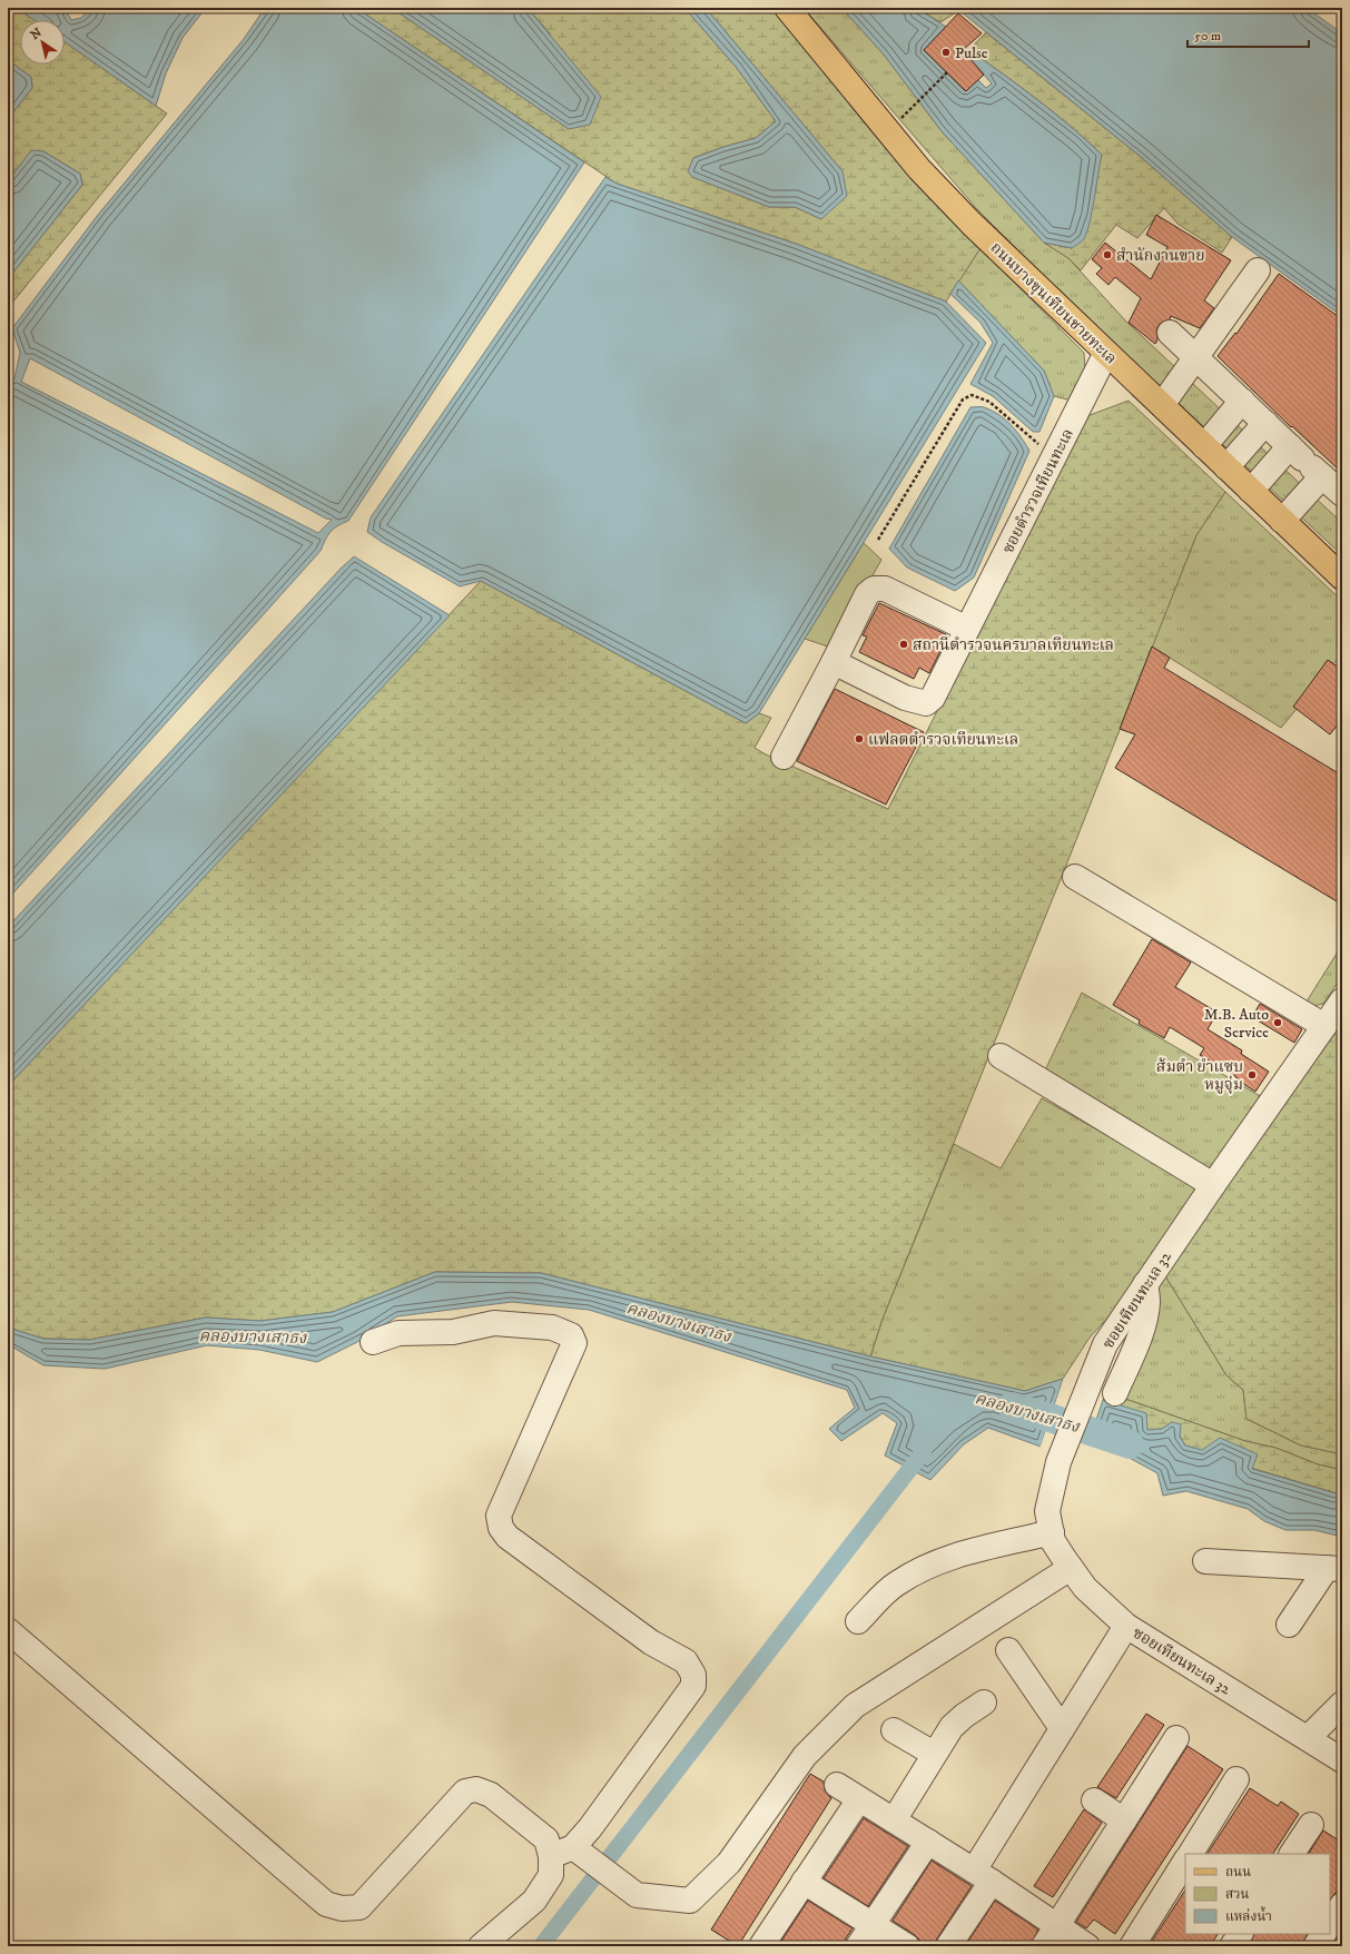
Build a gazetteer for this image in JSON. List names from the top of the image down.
{
  "streets": {
    "main road": ["ถนนบางขุนเทียนชายทะเล"],
    "street": ["ซอยตำรวจเทียนทะเล", "ซอยเทียนทะเล 32"]
  },
  "crossings": [
    ["ถนนบางขุนเทียนชายทะเล", "ซอยตำรวจเทียนทะเล"]
  ],
  "water": ["คลองบางเสาธง"],
  "places": [
    "Pulse",
    "สำนักงานขาย",
    "สถานีตำรวจนครบาลเทียนทะเล",
    "แฟลตตำรวจเทียนทะเล",
    "M.B. Auto Service",
    "ส้มตำ ยำแซบ หมูจุ่ม"
  ],
  "legend": ["ถนน", "สวน", "แหล่งน้ำ"],
  "scale_bar": "50 m",
  "north": "top left"
}
